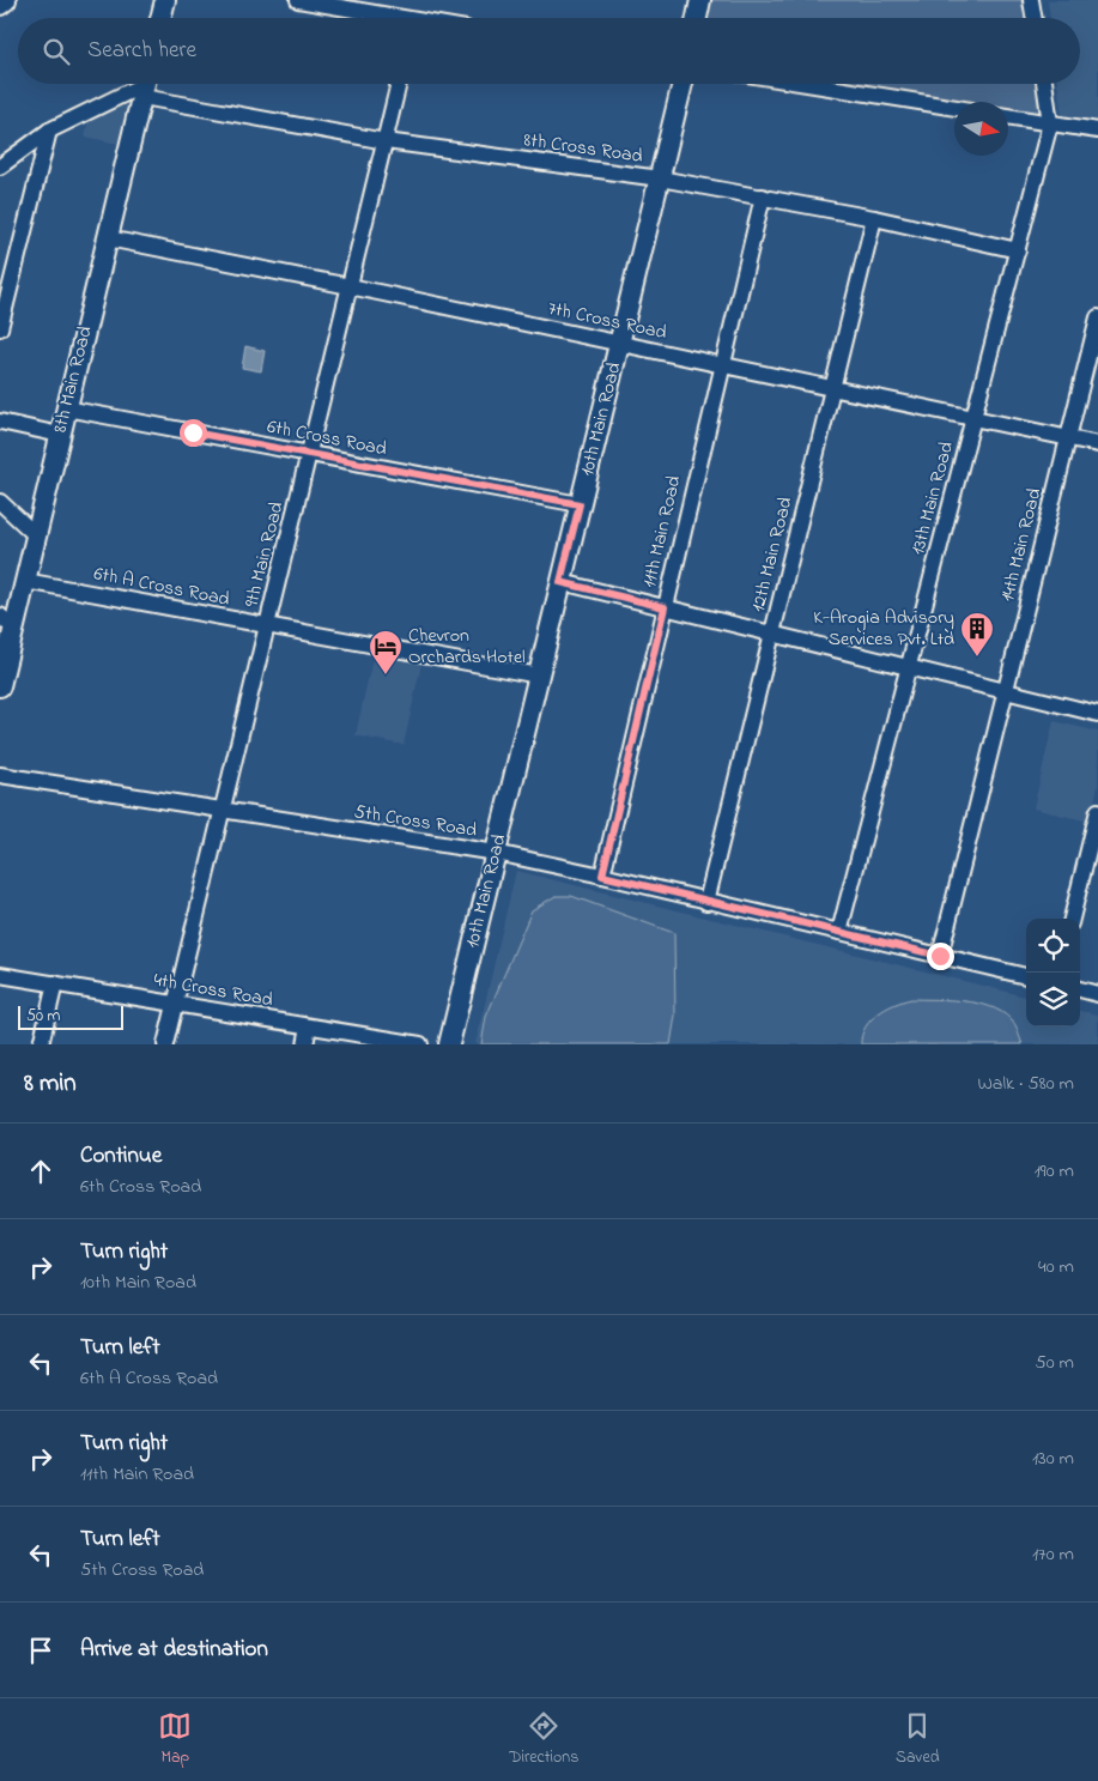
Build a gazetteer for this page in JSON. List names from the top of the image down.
{
  "streets": {
    "street": [
      "8th Cross Road",
      "7th Cross Road",
      "8th Main Road",
      "10th Main Road",
      "6th Cross Road",
      "13th Main Road",
      "11th Main Road",
      "14th Main Road",
      "9th Main Road",
      "12th Main Road",
      "6th A Cross Road",
      "5th Cross Road",
      "4th Cross Road"
    ]
  },
  "crossings": [
    ["8th Cross Road", "8th Main Road"],
    ["8th Cross Road", "10th Main Road"],
    ["8th Cross Road", "13th Main Road"],
    ["8th Cross Road", "11th Main Road"],
    ["8th Cross Road", "9th Main Road"],
    ["8th Cross Road", "12th Main Road"],
    ["7th Cross Road", "8th Main Road"],
    ["7th Cross Road", "10th Main Road"],
    ["7th Cross Road", "13th Main Road"],
    ["7th Cross Road", "11th Main Road"],
    ["7th Cross Road", "14th Main Road"],
    ["7th Cross Road", "9th Main Road"],
    ["7th Cross Road", "12th Main Road"],
    ["8th Main Road", "6th Cross Road"],
    ["8th Main Road", "6th A Cross Road"],
    ["10th Main Road", "6th Cross Road"],
    ["10th Main Road", "6th A Cross Road"],
    ["10th Main Road", "5th Cross Road"],
    ["6th Cross Road", "9th Main Road"],
    ["13th Main Road", "5th Cross Road"],
    ["11th Main Road", "5th Cross Road"],
    ["14th Main Road", "5th Cross Road"],
    ["9th Main Road", "6th A Cross Road"],
    ["9th Main Road", "5th Cross Road"],
    ["9th Main Road", "4th Cross Road"],
    ["12th Main Road", "5th Cross Road"]
  ],
  "places": {
    "building": ["K-Arogia Advisory Services Pvt. Ltd"],
    "hotel": ["Chevron Orchards Hotel"]
  },
  "scale_bar": "50 m",
  "north": "right",
  "page": {
    "search": "Search here",
    "scale": "50 m",
    "heading": ["8 min", "Walk · 580 m"],
    "list": [
      ["Continue", "6th Cross Road", "190 m"],
      ["Turn right", "10th Main Road", "40 m"],
      ["Turn left", "6th A Cross Road", "50 m"],
      ["Turn right", "11th Main Road", "130 m"],
      ["Turn left", "5th Cross Road", "170 m"],
      "Arrive at destination"
    ],
    "nav": ["Map", "Directions", "Saved"]
  }
}
